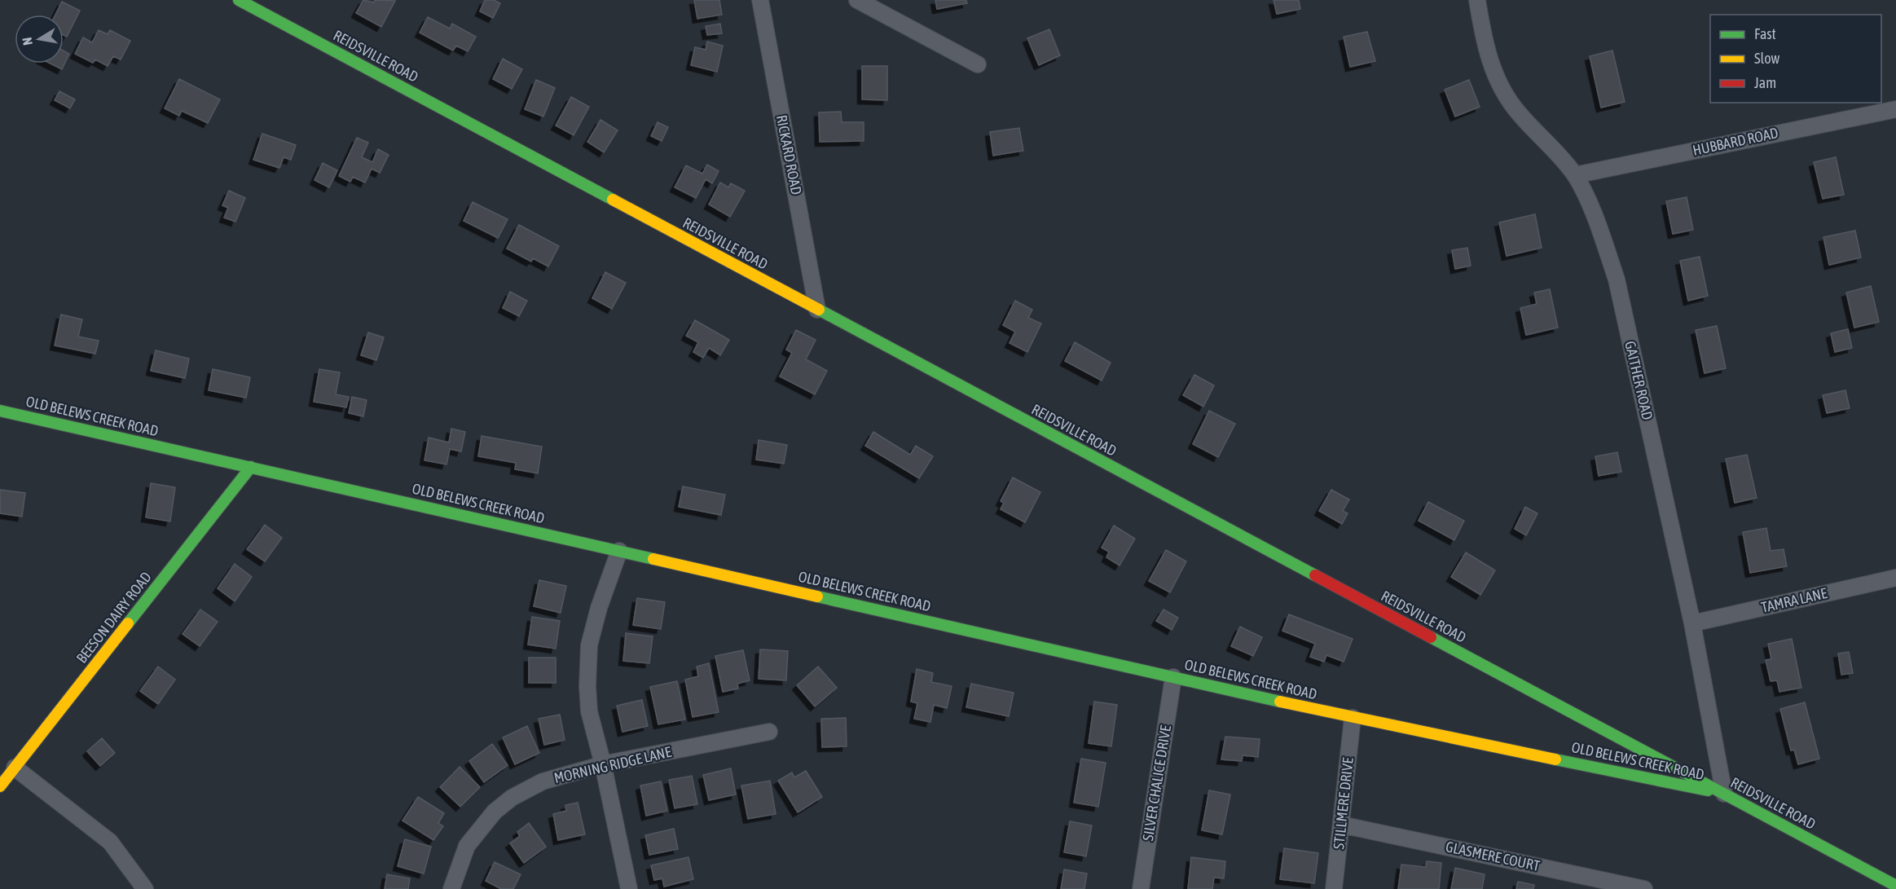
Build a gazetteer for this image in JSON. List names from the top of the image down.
{
  "streets": {
    "main road": ["REIDSVILLE ROAD", "OLD BELEWS CREEK ROAD", "BEESON DAIRY ROAD"],
    "street": [
      "HUBBARD ROAD",
      "RICKARD ROAD",
      "GAITHER ROAD",
      "TAMRA LANE",
      "MORNING RIDGE LANE",
      "SILVER CHALICE DRIVE",
      "STILLMERE DRIVE",
      "GLASMERE COURT"
    ]
  },
  "crossings": [
    ["REIDSVILLE ROAD", "RICKARD ROAD"],
    ["REIDSVILLE ROAD", "GAITHER ROAD"],
    ["REIDSVILLE ROAD", "OLD BELEWS CREEK ROAD"],
    ["HUBBARD ROAD", "GAITHER ROAD"],
    ["GAITHER ROAD", "OLD BELEWS CREEK ROAD"],
    ["GAITHER ROAD", "TAMRA LANE"],
    ["OLD BELEWS CREEK ROAD", "BEESON DAIRY ROAD"],
    ["OLD BELEWS CREEK ROAD", "SILVER CHALICE DRIVE"],
    ["OLD BELEWS CREEK ROAD", "STILLMERE DRIVE"],
    ["STILLMERE DRIVE", "GLASMERE COURT"]
  ],
  "legend": ["Fast", "Slow", "Jam"],
  "north": "left"
}
